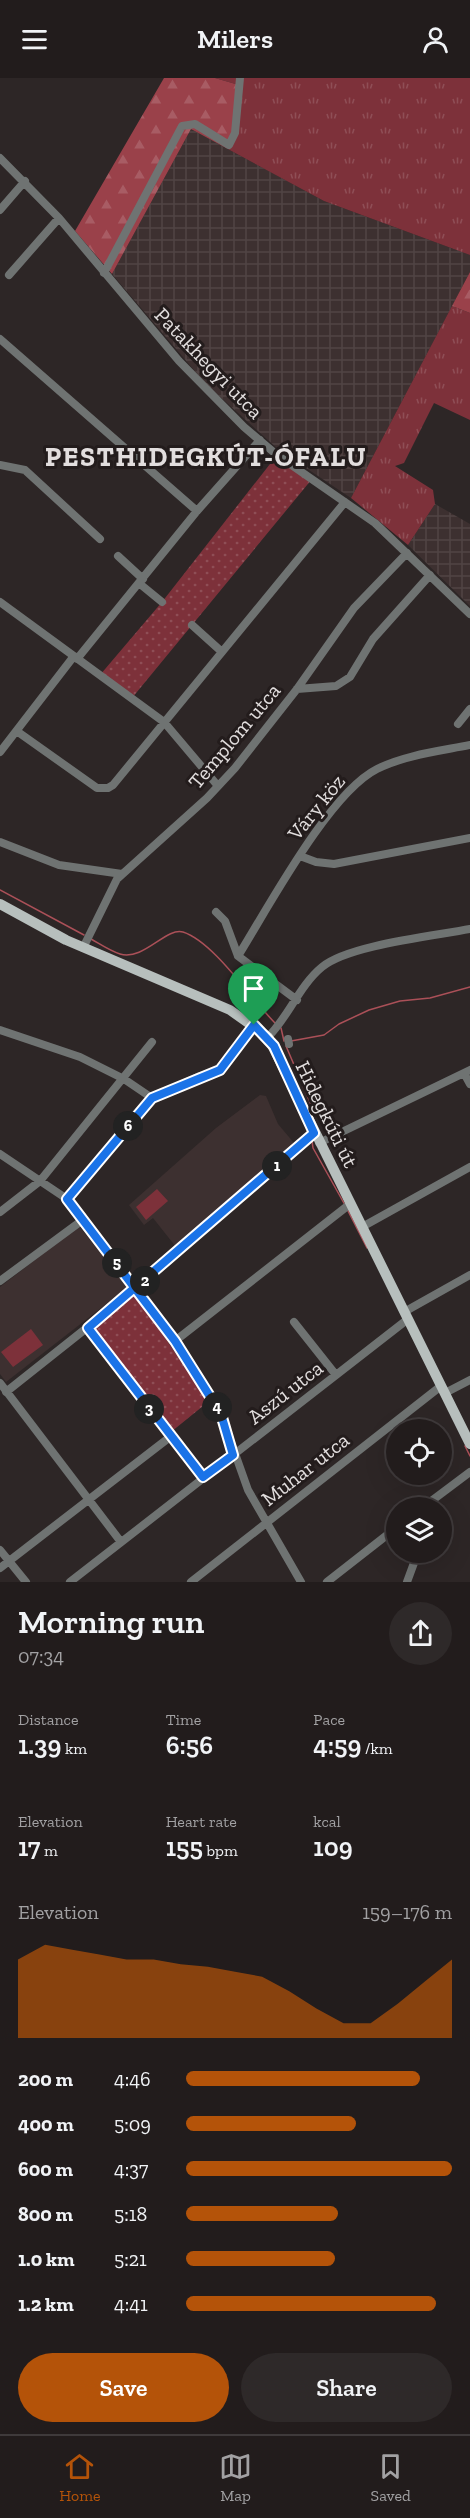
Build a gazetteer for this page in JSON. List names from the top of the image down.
{
  "streets": {
    "main road": ["Hidegkúti út"],
    "street": [
      "Patakhegyi utca",
      "Templom utca",
      "Váry köz",
      "Aszú utca",
      "Muhar utca"
    ]
  },
  "crossings": [
    ["Patakhegyi utca", "Templom utca"],
    ["Templom utca", "Hidegkúti út"],
    ["Hidegkúti út", "Aszú utca"],
    ["Hidegkúti út", "Muhar utca"]
  ],
  "districts": ["PESTHIDEGKÚT-ÓFALU"],
  "page": {
    "header": "Milers",
    "pins": [
      "6",
      "1",
      "5",
      "2",
      "4",
      "3"
    ],
    "heading": ["Morning run", "07:34"],
    "stats": [
      ["Distance", "1.39 km"],
      ["Time", "6:56"],
      ["Pace", "4:59 /km"],
      ["Elevation", "17 m"],
      ["Heart rate", "155 bpm"],
      ["kcal", "109"]
    ],
    "chart": ["Elevation", "159–176 m"],
    "list": [
      {
        "name": "200 m",
        "note": "4:46"
      },
      {
        "name": "400 m",
        "note": "5:09"
      },
      {
        "name": "600 m",
        "note": "4:37"
      },
      {
        "name": "800 m",
        "note": "5:18"
      },
      {
        "name": "1.0 km",
        "note": "5:21"
      },
      {
        "name": "1.2 km",
        "note": "4:41"
      }
    ],
    "buttons": ["Save", "Share"],
    "tabs": ["Home", "Map", "Saved"]
  }
}
